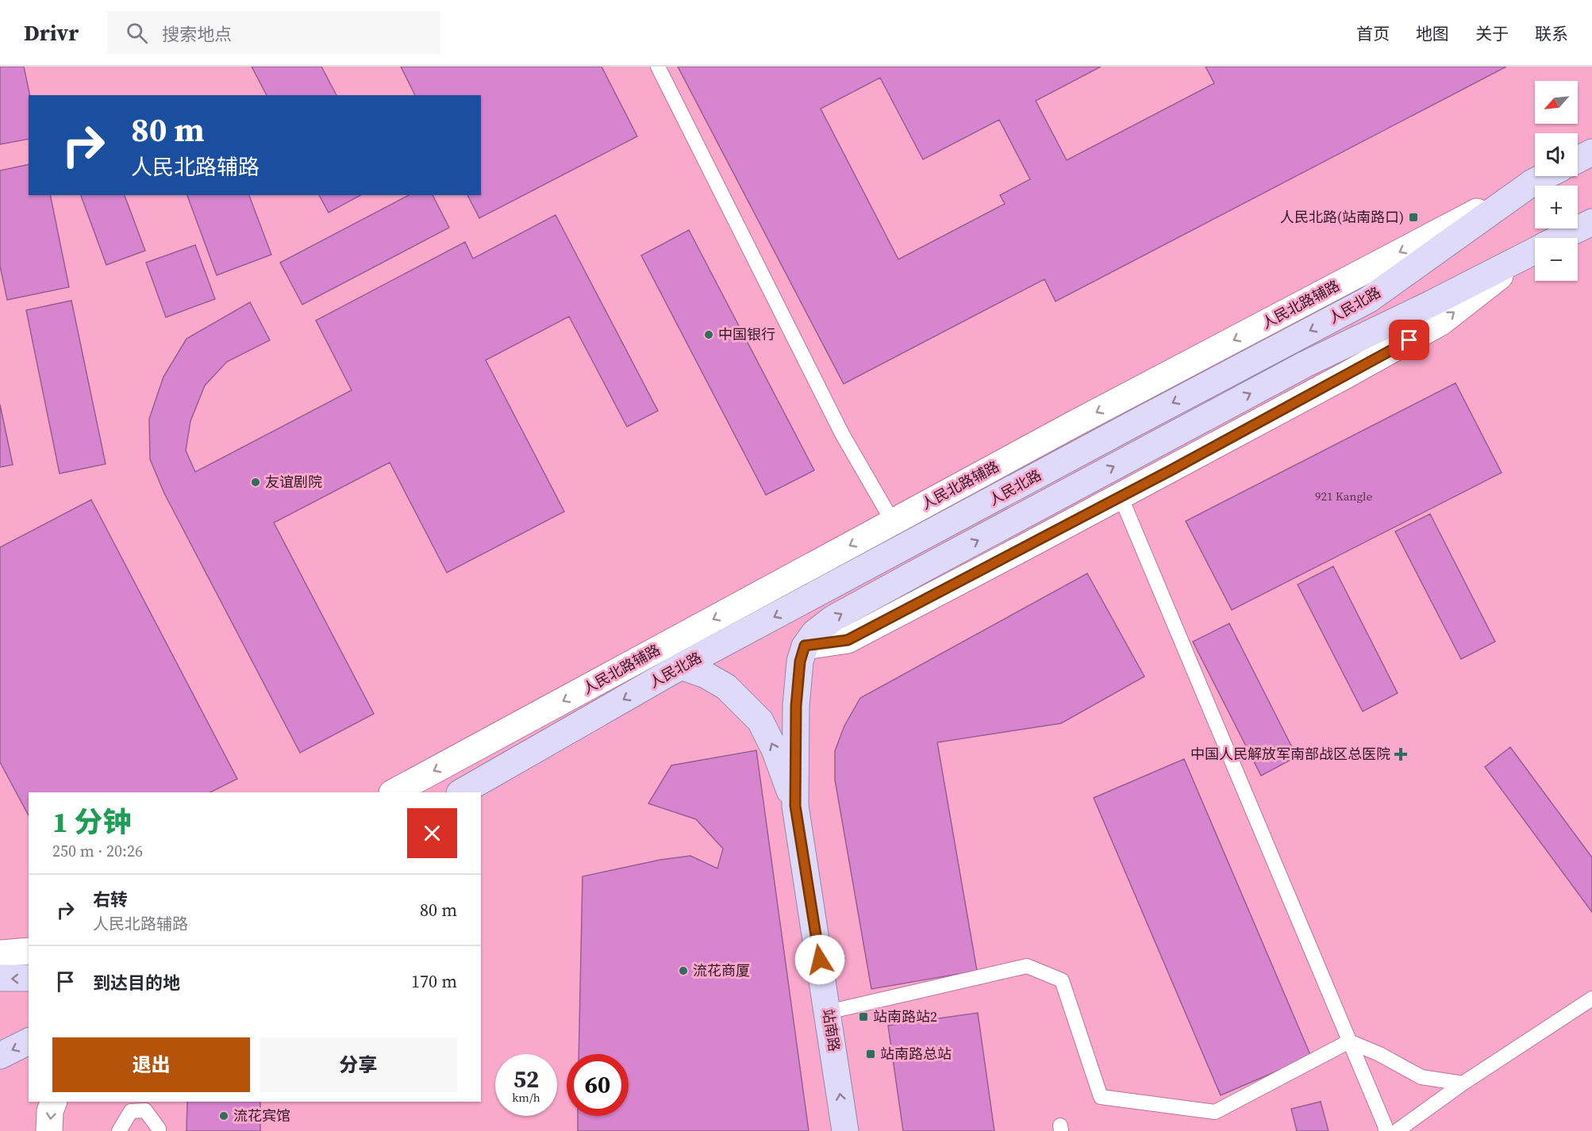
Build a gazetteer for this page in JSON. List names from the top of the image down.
{
  "streets": {
    "main road": ["人民北路", "站南路"],
    "street": ["人民北路辅路"]
  },
  "crossings": [
    ["人民北路辅路", "人民北路"],
    ["人民北路", "站南路"]
  ],
  "places": {
    "transit": ["人民北路(站南路口)", "站南路站2", "站南路总站"],
    "other": [
      "中国银行",
      "友谊剧院",
      "流花商厦",
      "流花宾馆"
    ],
    "health": ["中国人民解放军南部战区总医院"]
  },
  "house_numbers": ["921 Kangle"],
  "north": "bottom left",
  "page": {
    "header": "Drivr",
    "search": "搜索地点",
    "nav": [
      "首页",
      "地图",
      "关于",
      "联系"
    ],
    "map_buttons": ["+", "−"],
    "turn": ["80 m", "人民北路辅路"],
    "heading": ["1 分钟", "250 m · 20:26"],
    "list": [
      {
        "name": "右转",
        "note": "人民北路辅路",
        "value": "80 m"
      },
      {
        "name": "到达目的地",
        "value": "170 m"
      }
    ],
    "buttons": ["退出", "分享"],
    "speed": "52 km/h",
    "limit": "60"
  }
}
